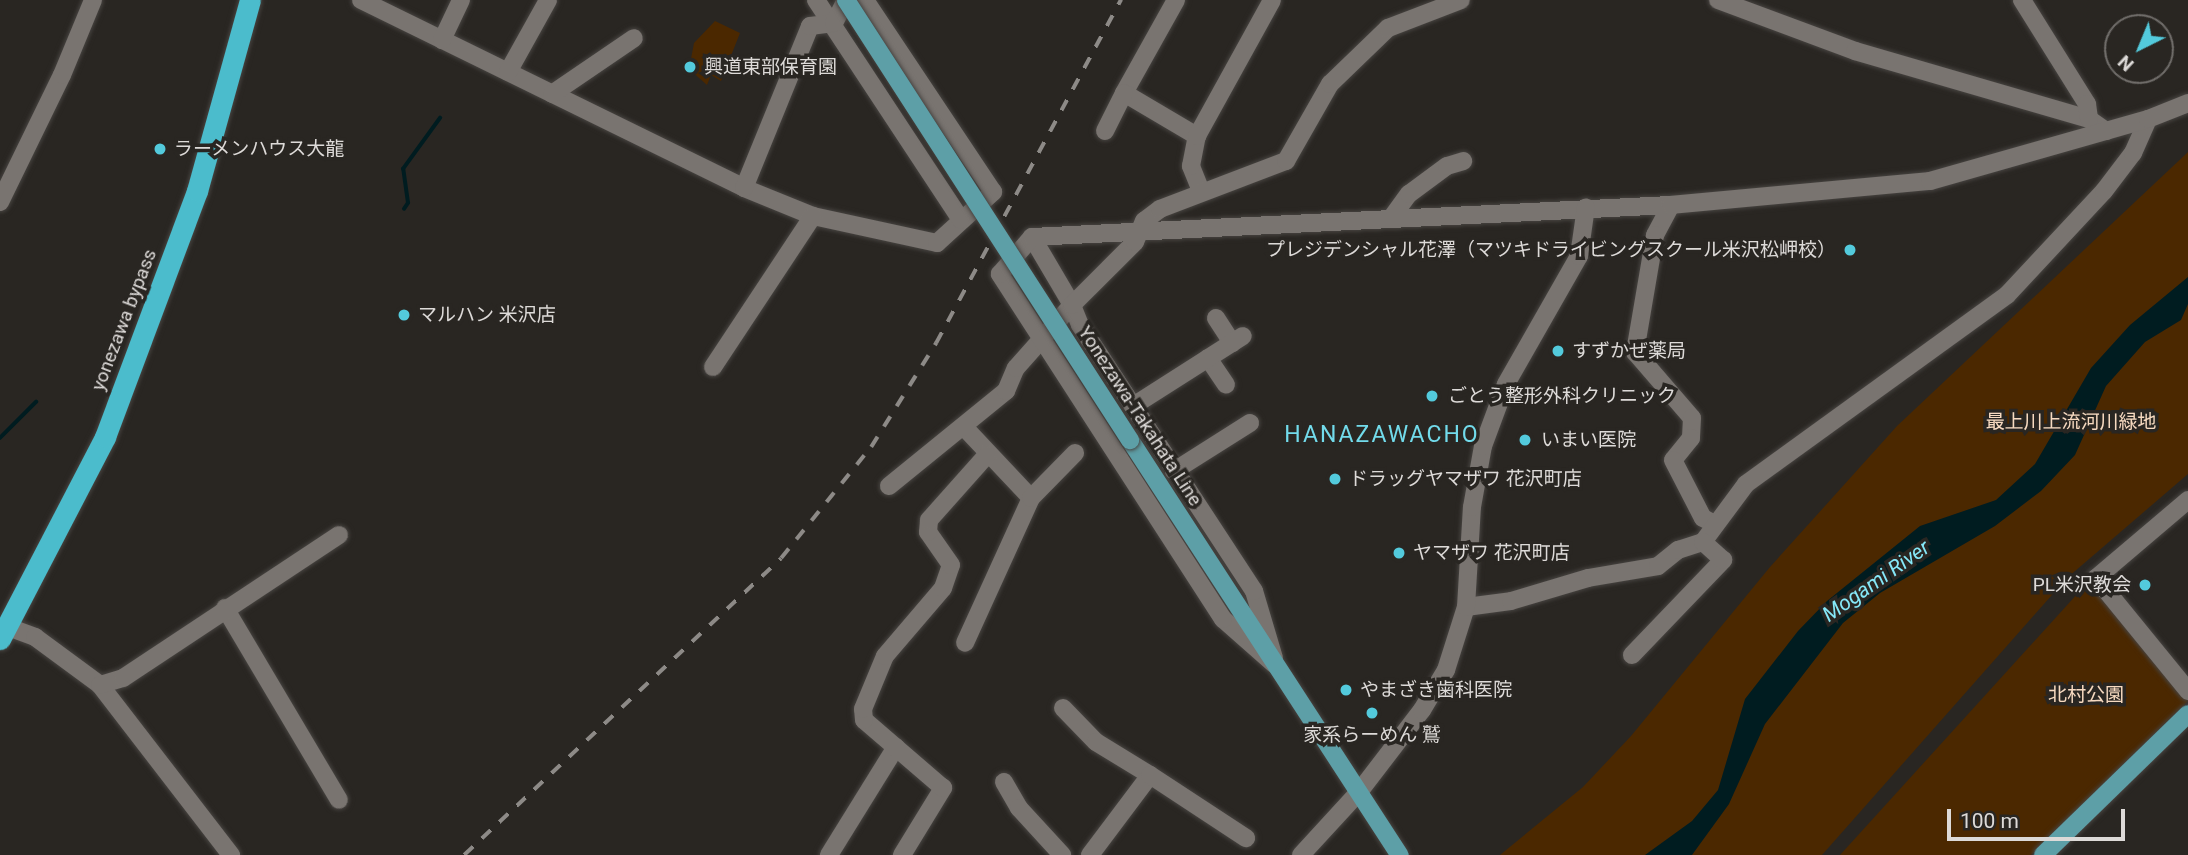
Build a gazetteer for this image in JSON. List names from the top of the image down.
{
  "streets": {
    "highway": ["yonezawa bypass"],
    "main road": ["Yonezawa-Takahata Line"]
  },
  "districts": ["HANAZAWACHO"],
  "water": ["Mogami River"],
  "parks": ["最上川上流河川緑地", "北村公園"],
  "places": [
    "興道東部保育園",
    "ラーメンハウス大龍",
    "プレジデンシャル花澤（マツキドライビングスクール米沢松岬校）",
    "マルハン 米沢店",
    "すずかぜ薬局",
    "ごとう整形外科クリニック",
    "いまい医院",
    "ドラッグヤマザワ 花沢町店",
    "ヤマザワ 花沢町店",
    "PL米沢教会",
    "やまざき歯科医院",
    "家系らーめん 鷲"
  ],
  "scale_bar": "100 m",
  "north": "bottom left"
}
